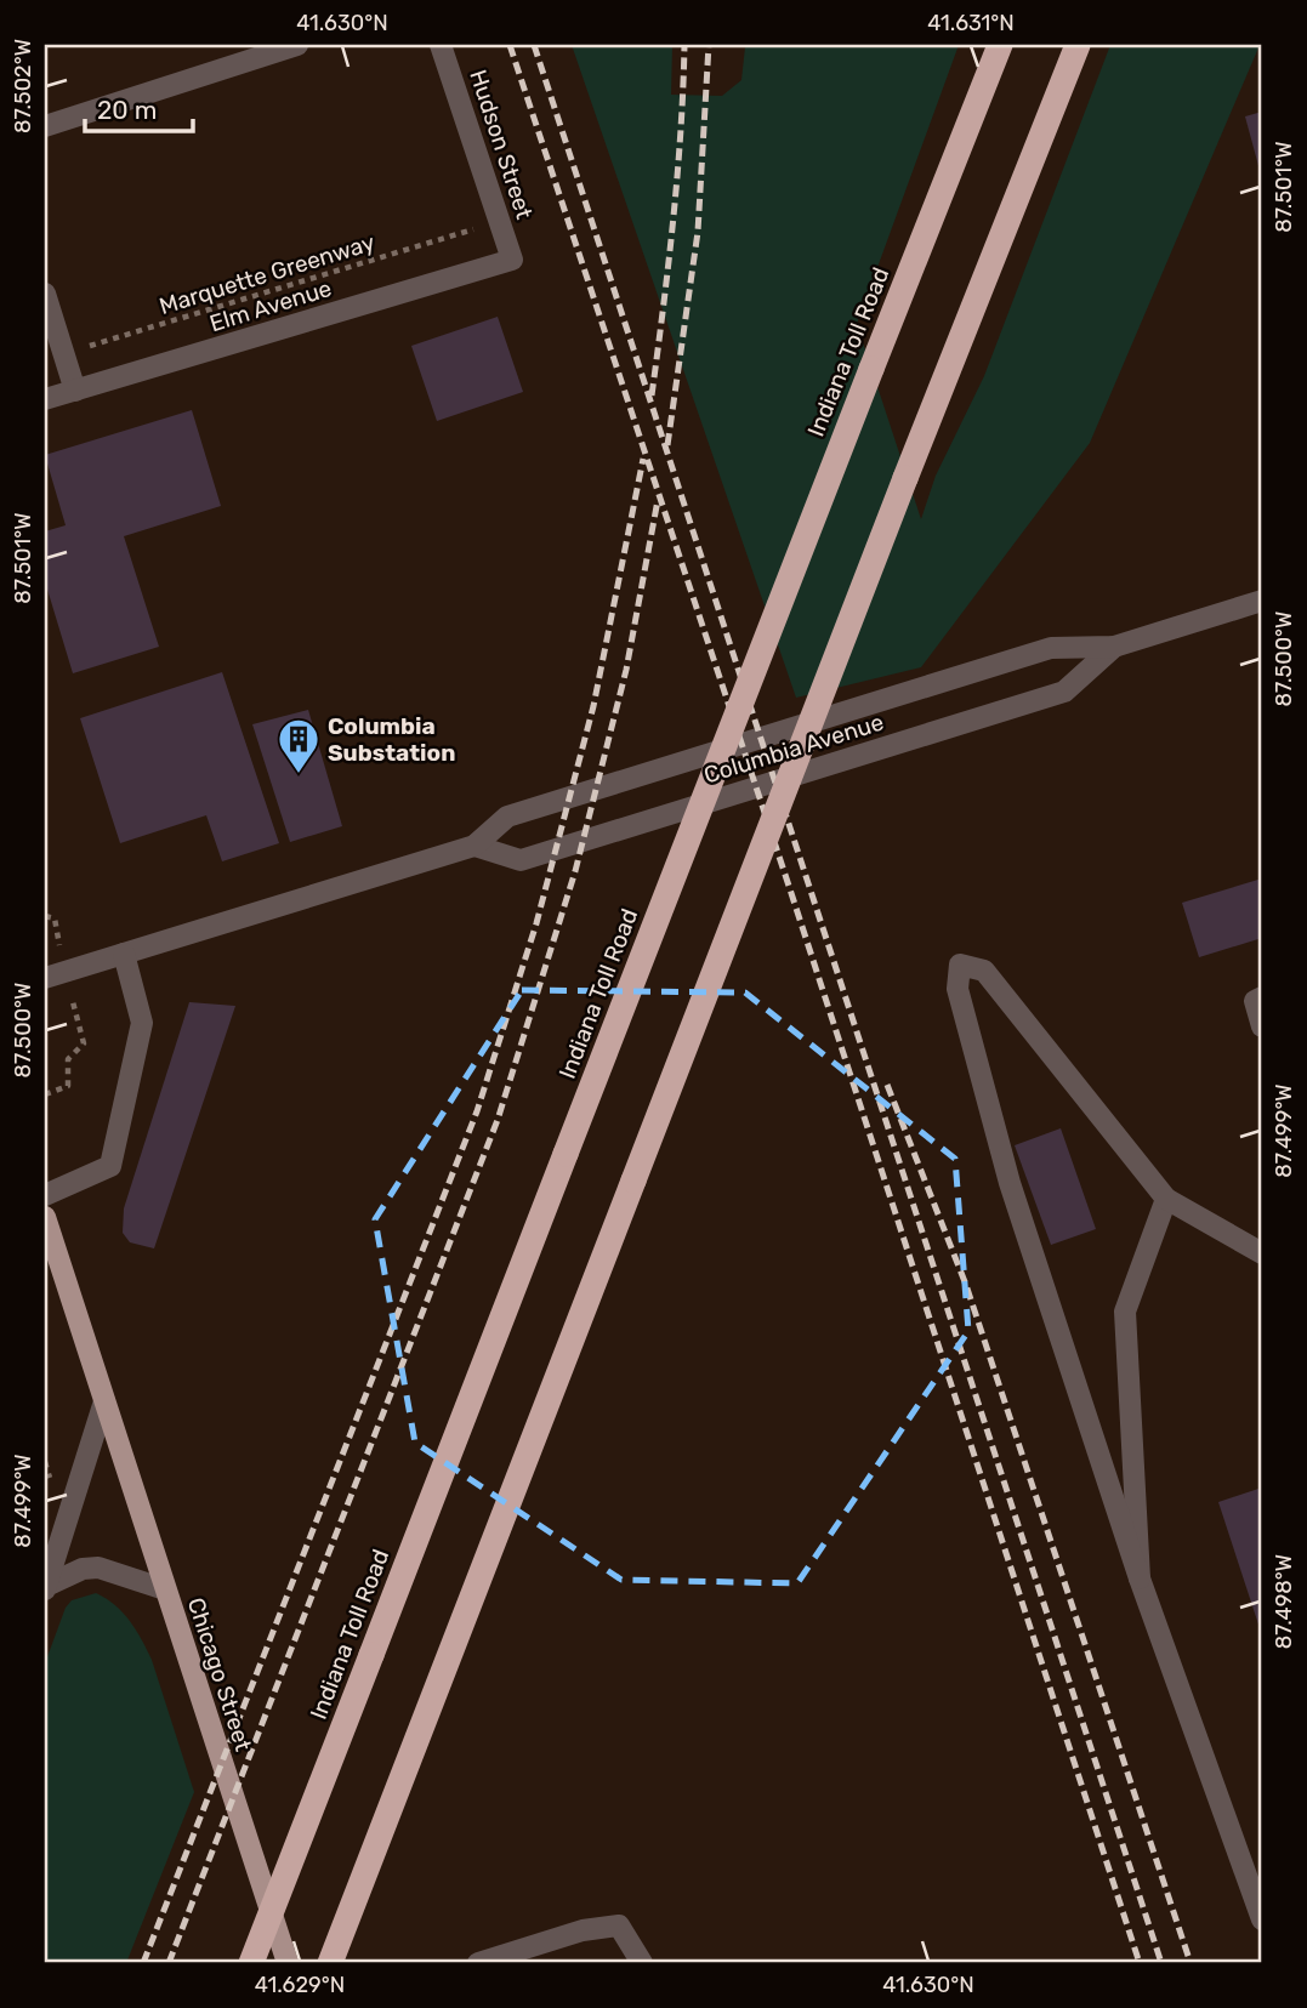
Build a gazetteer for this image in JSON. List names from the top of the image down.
{
  "streets": {
    "highway": ["Indiana Toll Road"],
    "main road": ["Chicago Street"],
    "street": ["Hudson Street", "Elm Avenue", "Columbia Avenue"],
    "path": ["Marquette Greenway"]
  },
  "crossings": [
    ["Hudson Street", "Marquette Greenway"],
    ["Hudson Street", "Elm Avenue"]
  ],
  "places": {
    "building": ["Columbia Substation"]
  },
  "scale_bar": "20 m",
  "coordinates": [
    "41.630°N",
    "41.631°N",
    "87.502°W",
    "87.501°W",
    "87.500°W",
    "87.499°W",
    "87.498°W",
    "41.629°N"
  ]
}
